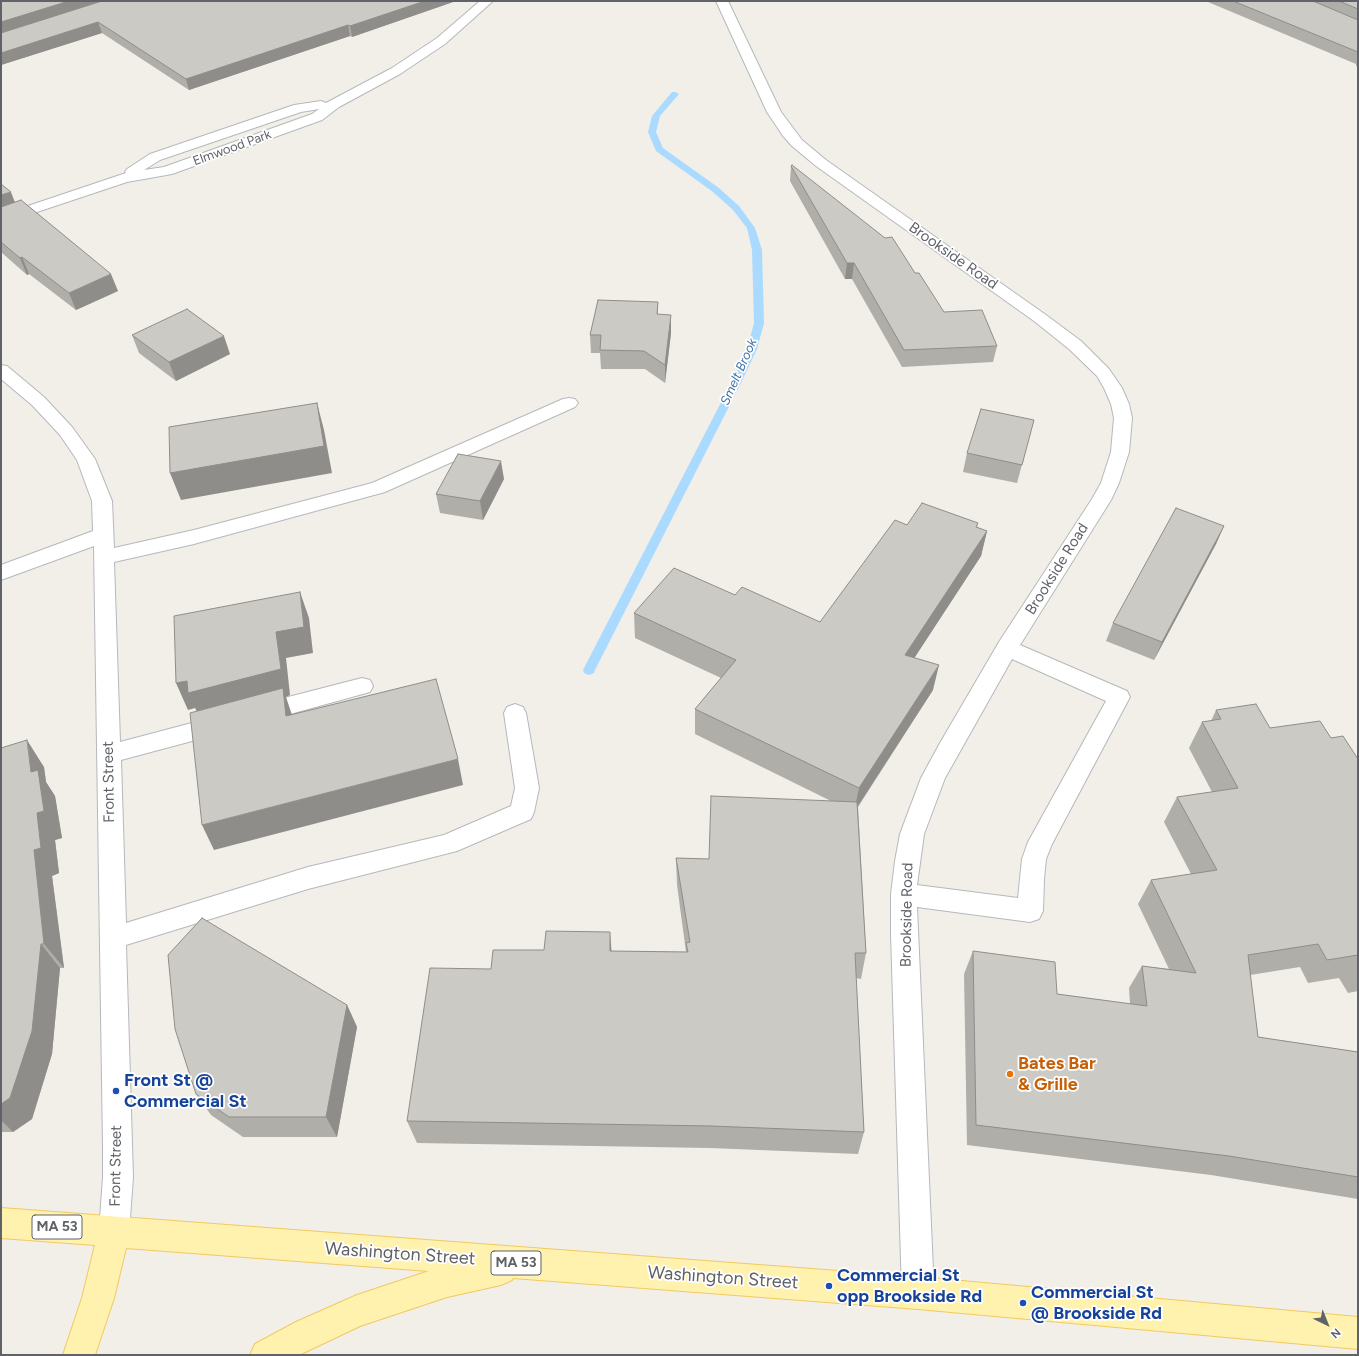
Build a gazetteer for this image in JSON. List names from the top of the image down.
{
  "streets": {
    "main road": ["MA 53", "Washington Street"],
    "street": ["Elmwood Park", "Brookside Road", "Front Street"]
  },
  "crossings": [
    ["Brookside Road", "MA 53"],
    ["Brookside Road", "Washington Street"],
    ["Front Street", "Washington Street"],
    ["MA 53", "Washington Street"]
  ],
  "water": ["Smelt Brook"],
  "places": [
    "Bates Bar & Grille",
    "Front St @ Commercial St",
    "Commercial St opp Brookside Rd",
    "Commercial St @ Brookside Rd"
  ],
  "north": "bottom right"
}
